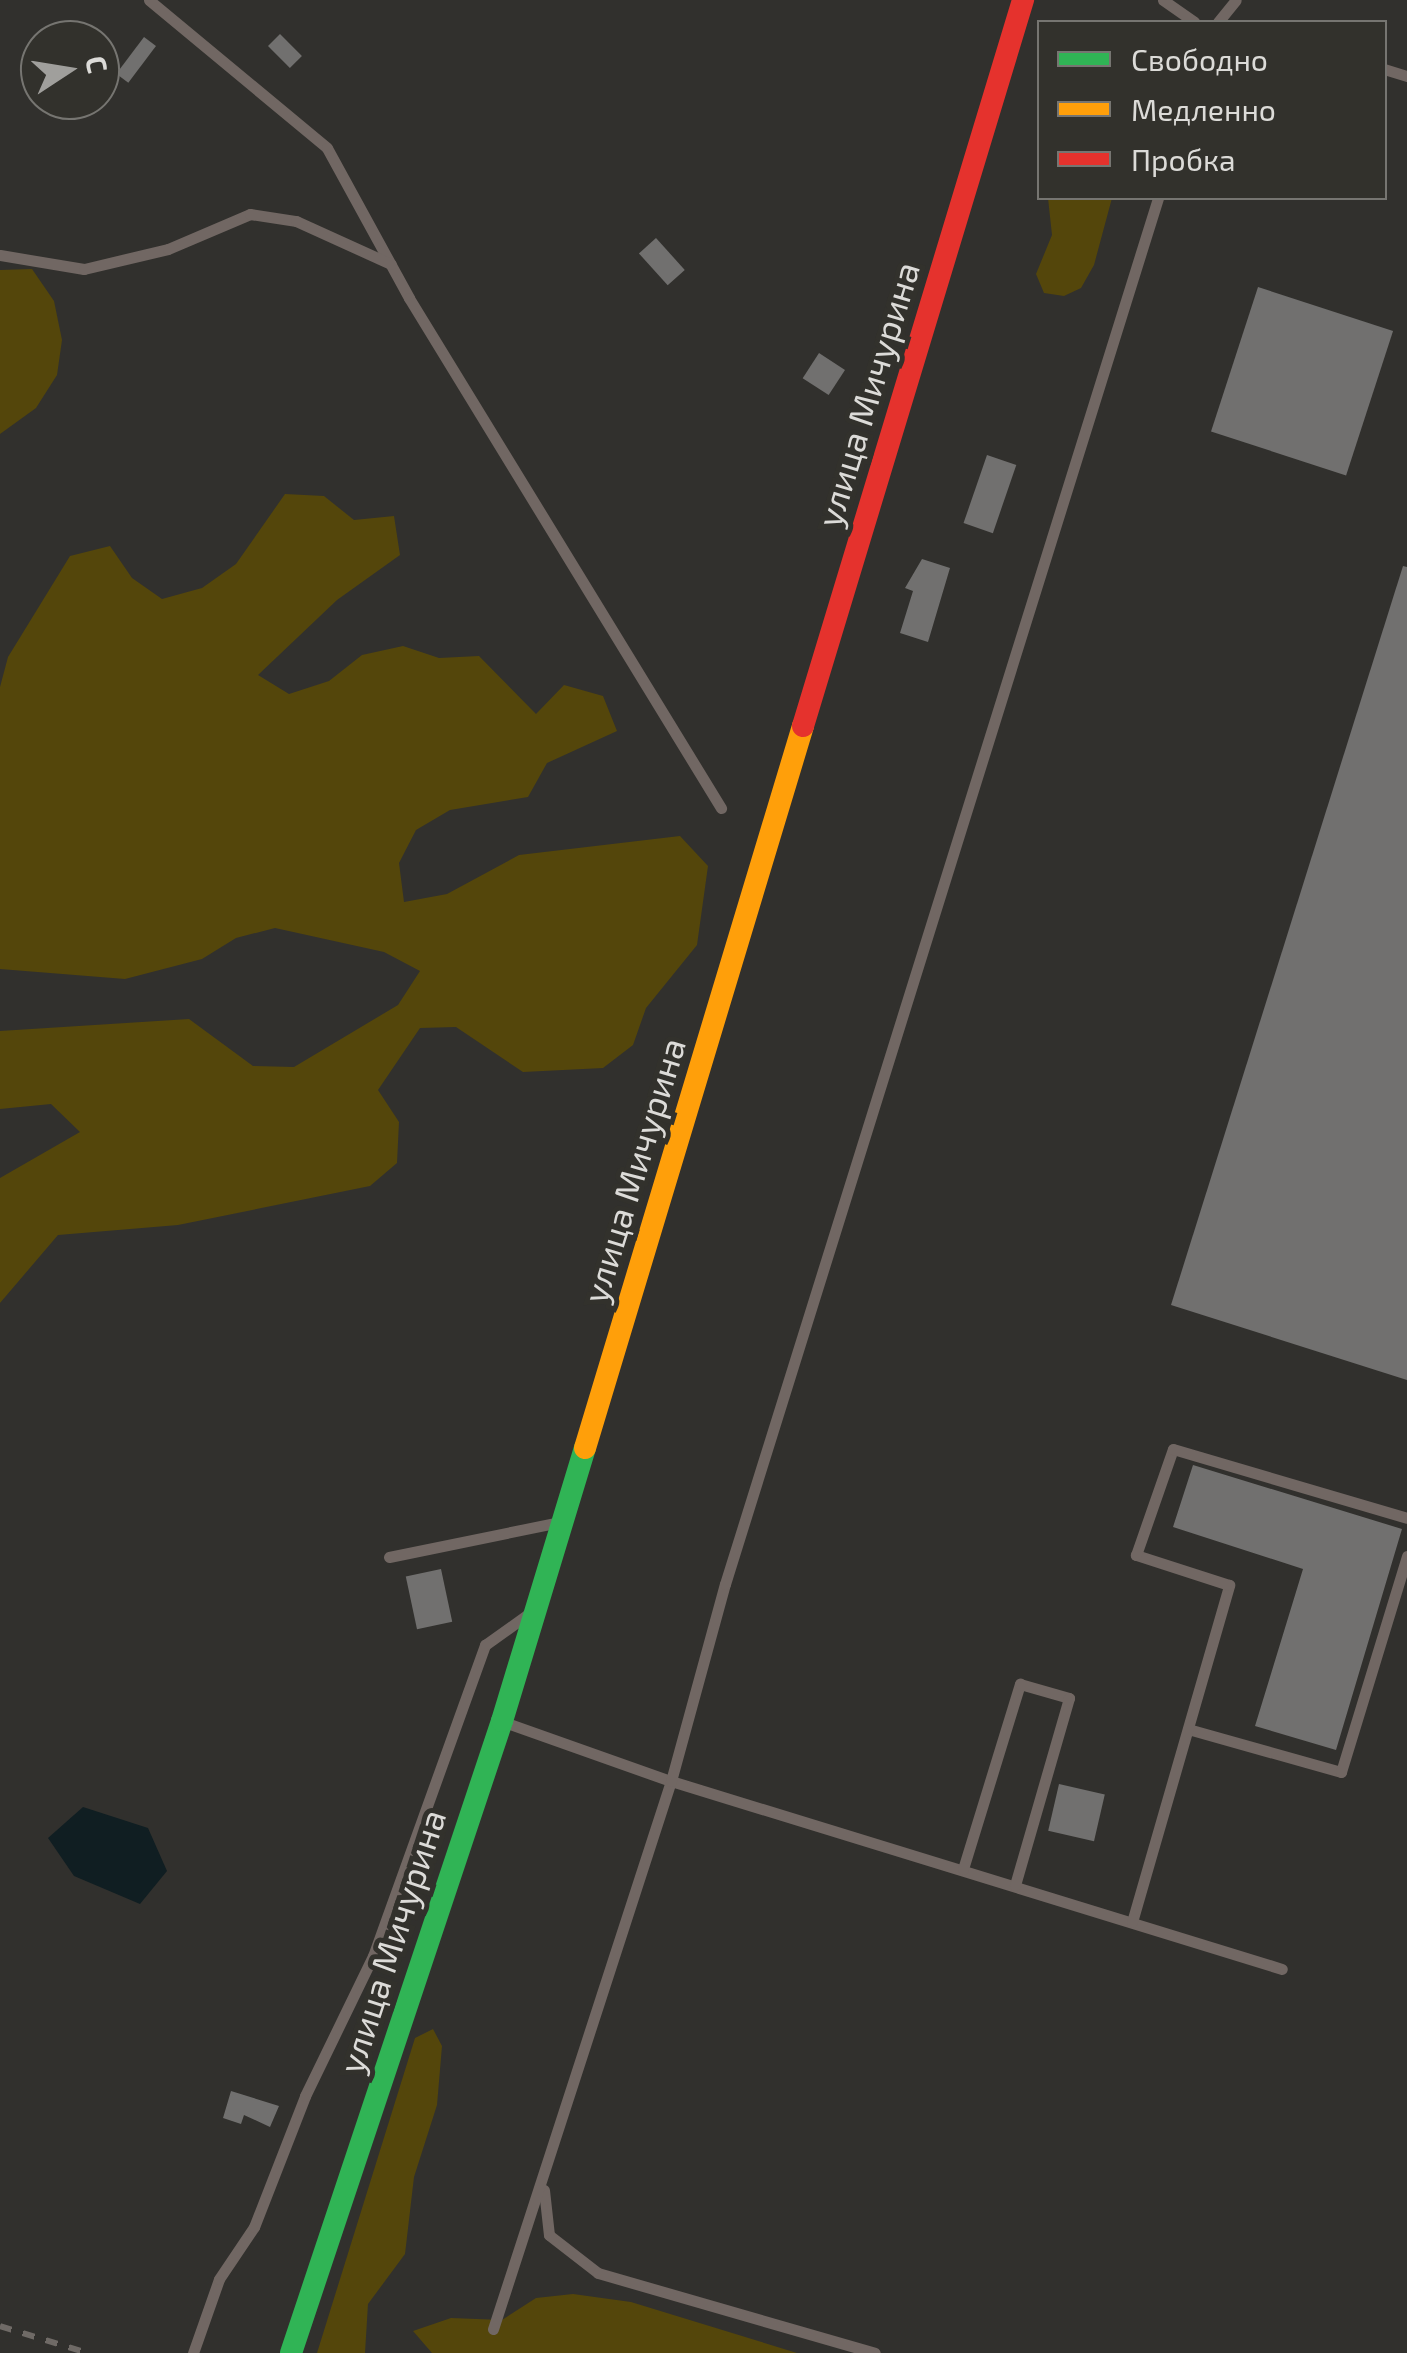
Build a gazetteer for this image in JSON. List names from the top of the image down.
{
  "streets": {
    "main road": ["улица Мичурина"]
  },
  "legend": ["Свободно", "Медленно", "Пробка"],
  "north": "right"
}
